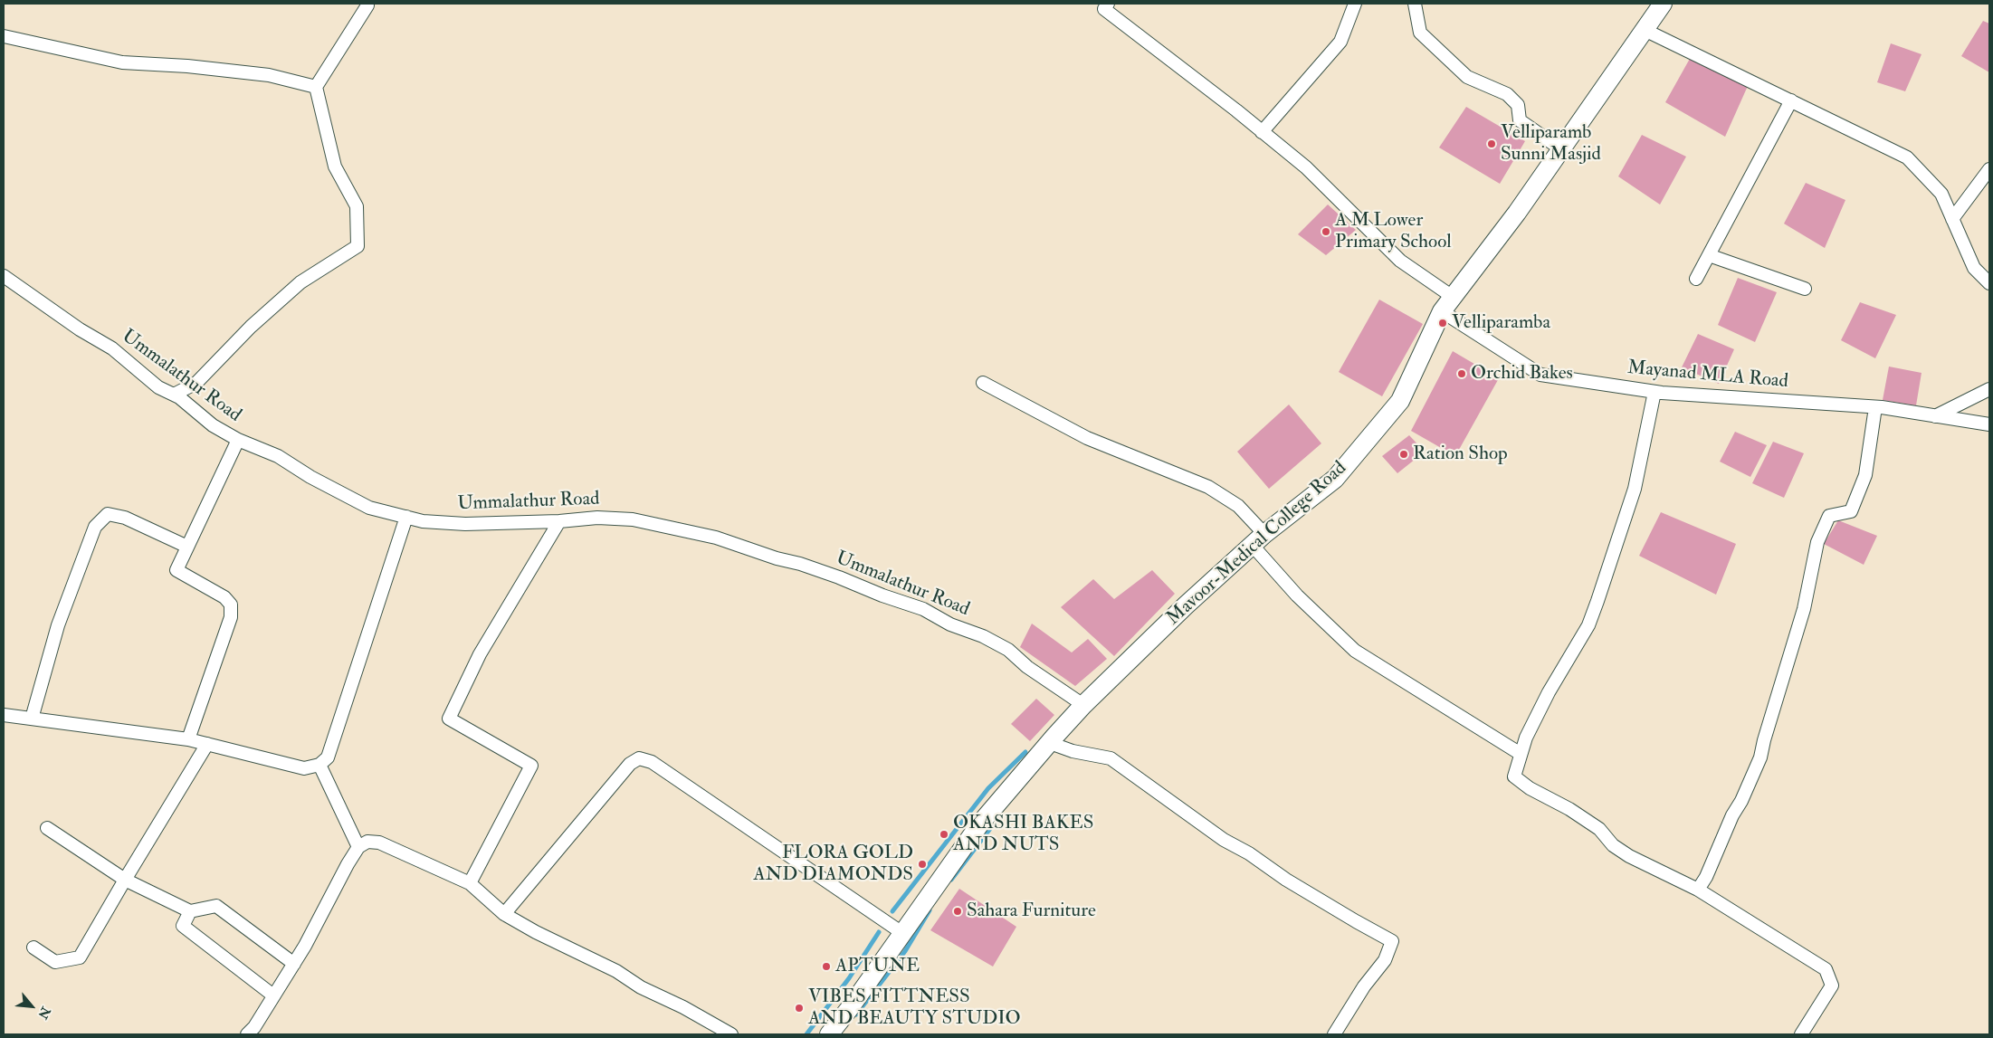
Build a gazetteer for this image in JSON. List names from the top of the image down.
{
  "streets": {
    "main road": ["Mavoor-Medical College Road"],
    "street": ["Mayanad MLA Road", "Ummalathur Road"]
  },
  "crossings": [
    ["Mayanad MLA Road", "Mavoor-Medical College Road"],
    ["Ummalathur Road", "Mavoor-Medical College Road"]
  ],
  "places": [
    "Velliparamb Sunni Masjid",
    "A M Lower Primary School",
    "Velliparamba",
    "Orchid Bakes",
    "Ration Shop",
    "OKASHI BAKES AND NUTS",
    "FLORA GOLD AND DIAMONDS",
    "Sahara Furniture",
    "APTUNE",
    "VIBES FITTNESS AND BEAUTY STUDIO"
  ],
  "north": "bottom right"
}
